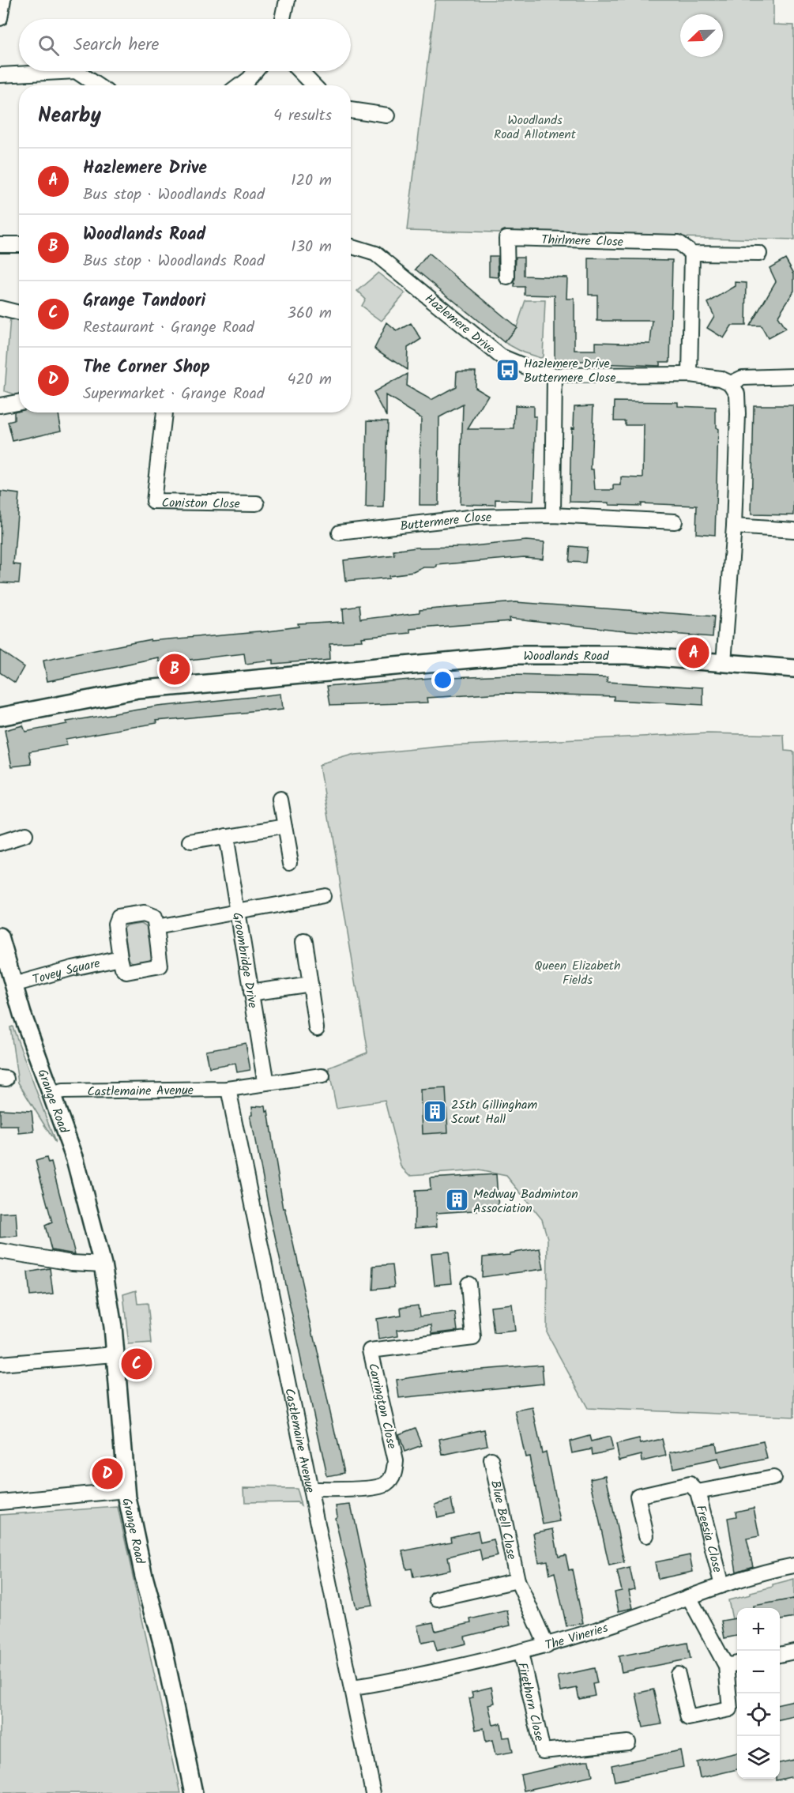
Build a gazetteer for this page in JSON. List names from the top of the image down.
{
  "streets": {
    "street": [
      "Thirlmere Close",
      "Hazlemere Drive",
      "Coniston Close",
      "Buttermere Close",
      "Woodlands Road",
      "Groombridge Drive",
      "Tovey Square",
      "Castlemaine Avenue",
      "Grange Road",
      "Carrington Close",
      "Blue Bell Close",
      "Freesia Close",
      "The Vineries",
      "Firethorn Close"
    ]
  },
  "crossings": [
    ["Groombridge Drive", "Castlemaine Avenue"],
    ["Tovey Square", "Grange Road"],
    ["Castlemaine Avenue", "Grange Road"],
    ["Castlemaine Avenue", "Carrington Close"],
    ["Castlemaine Avenue", "The Vineries"],
    ["Blue Bell Close", "The Vineries"],
    ["Freesia Close", "The Vineries"],
    ["The Vineries", "Firethorn Close"]
  ],
  "parks": ["Woodlands Road Allotment", "Queen Elizabeth Fields"],
  "places": {
    "bus stop": ["Hazlemere Drive Buttermere Close"],
    "building": ["25th Gillingham Scout Hall", "Medway Badminton Association"]
  },
  "north": "bottom left",
  "page": {
    "search": "Search here",
    "heading": ["Nearby", "4 results"],
    "list": [
      {
        "mark": "A",
        "name": "Hazlemere Drive",
        "note": "Bus stop · Woodlands Road",
        "value": "120 m"
      },
      {
        "mark": "B",
        "name": "Woodlands Road",
        "note": "Bus stop · Woodlands Road",
        "value": "130 m"
      },
      {
        "mark": "C",
        "name": "Grange Tandoori",
        "note": "Restaurant · Grange Road",
        "value": "360 m"
      },
      {
        "mark": "D",
        "name": "The Corner Shop",
        "note": "Supermarket · Grange Road",
        "value": "420 m"
      }
    ],
    "pins": [
      "A",
      "B",
      "C",
      "D"
    ],
    "map_buttons": ["+", "−"]
  }
}
